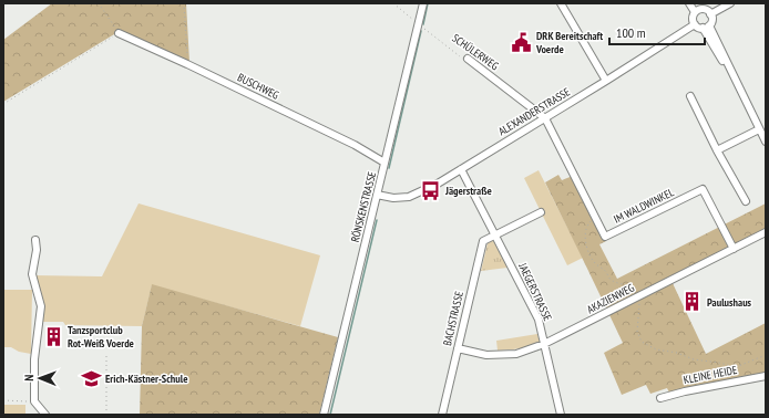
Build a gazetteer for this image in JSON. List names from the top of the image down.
{
  "streets": {
    "street": [
      "SCHÜLERWEG",
      "BUSCHWEG",
      "ALEXANDERSTRASSE",
      "IM WALDWINKEL",
      "RÖNSKENSTRASSE",
      "JAEGERSTRASSE",
      "AKAZIENWEG",
      "BACHSTRASSE",
      "KLEINE HEIDE"
    ]
  },
  "crossings": [
    ["SCHÜLERWEG", "ALEXANDERSTRASSE"],
    ["SCHÜLERWEG", "IM WALDWINKEL"],
    ["SCHÜLERWEG", "RÖNSKENSTRASSE"],
    ["BUSCHWEG", "RÖNSKENSTRASSE"],
    ["ALEXANDERSTRASSE", "IM WALDWINKEL"],
    ["ALEXANDERSTRASSE", "RÖNSKENSTRASSE"],
    ["ALEXANDERSTRASSE", "JAEGERSTRASSE"],
    ["IM WALDWINKEL", "AKAZIENWEG"],
    ["JAEGERSTRASSE", "AKAZIENWEG"],
    ["JAEGERSTRASSE", "BACHSTRASSE"],
    ["AKAZIENWEG", "BACHSTRASSE"]
  ],
  "places": {
    "public building": ["DRK Bereitschaft Voerde"],
    "bus stop": ["Jägerstraße"],
    "building": ["Paulushaus", "Tanzsportclub Rot-Weiß Voerde"],
    "school or university": ["Erich-Kästner-Schule"]
  },
  "scale_bar": "100 m",
  "north": "left"
}
